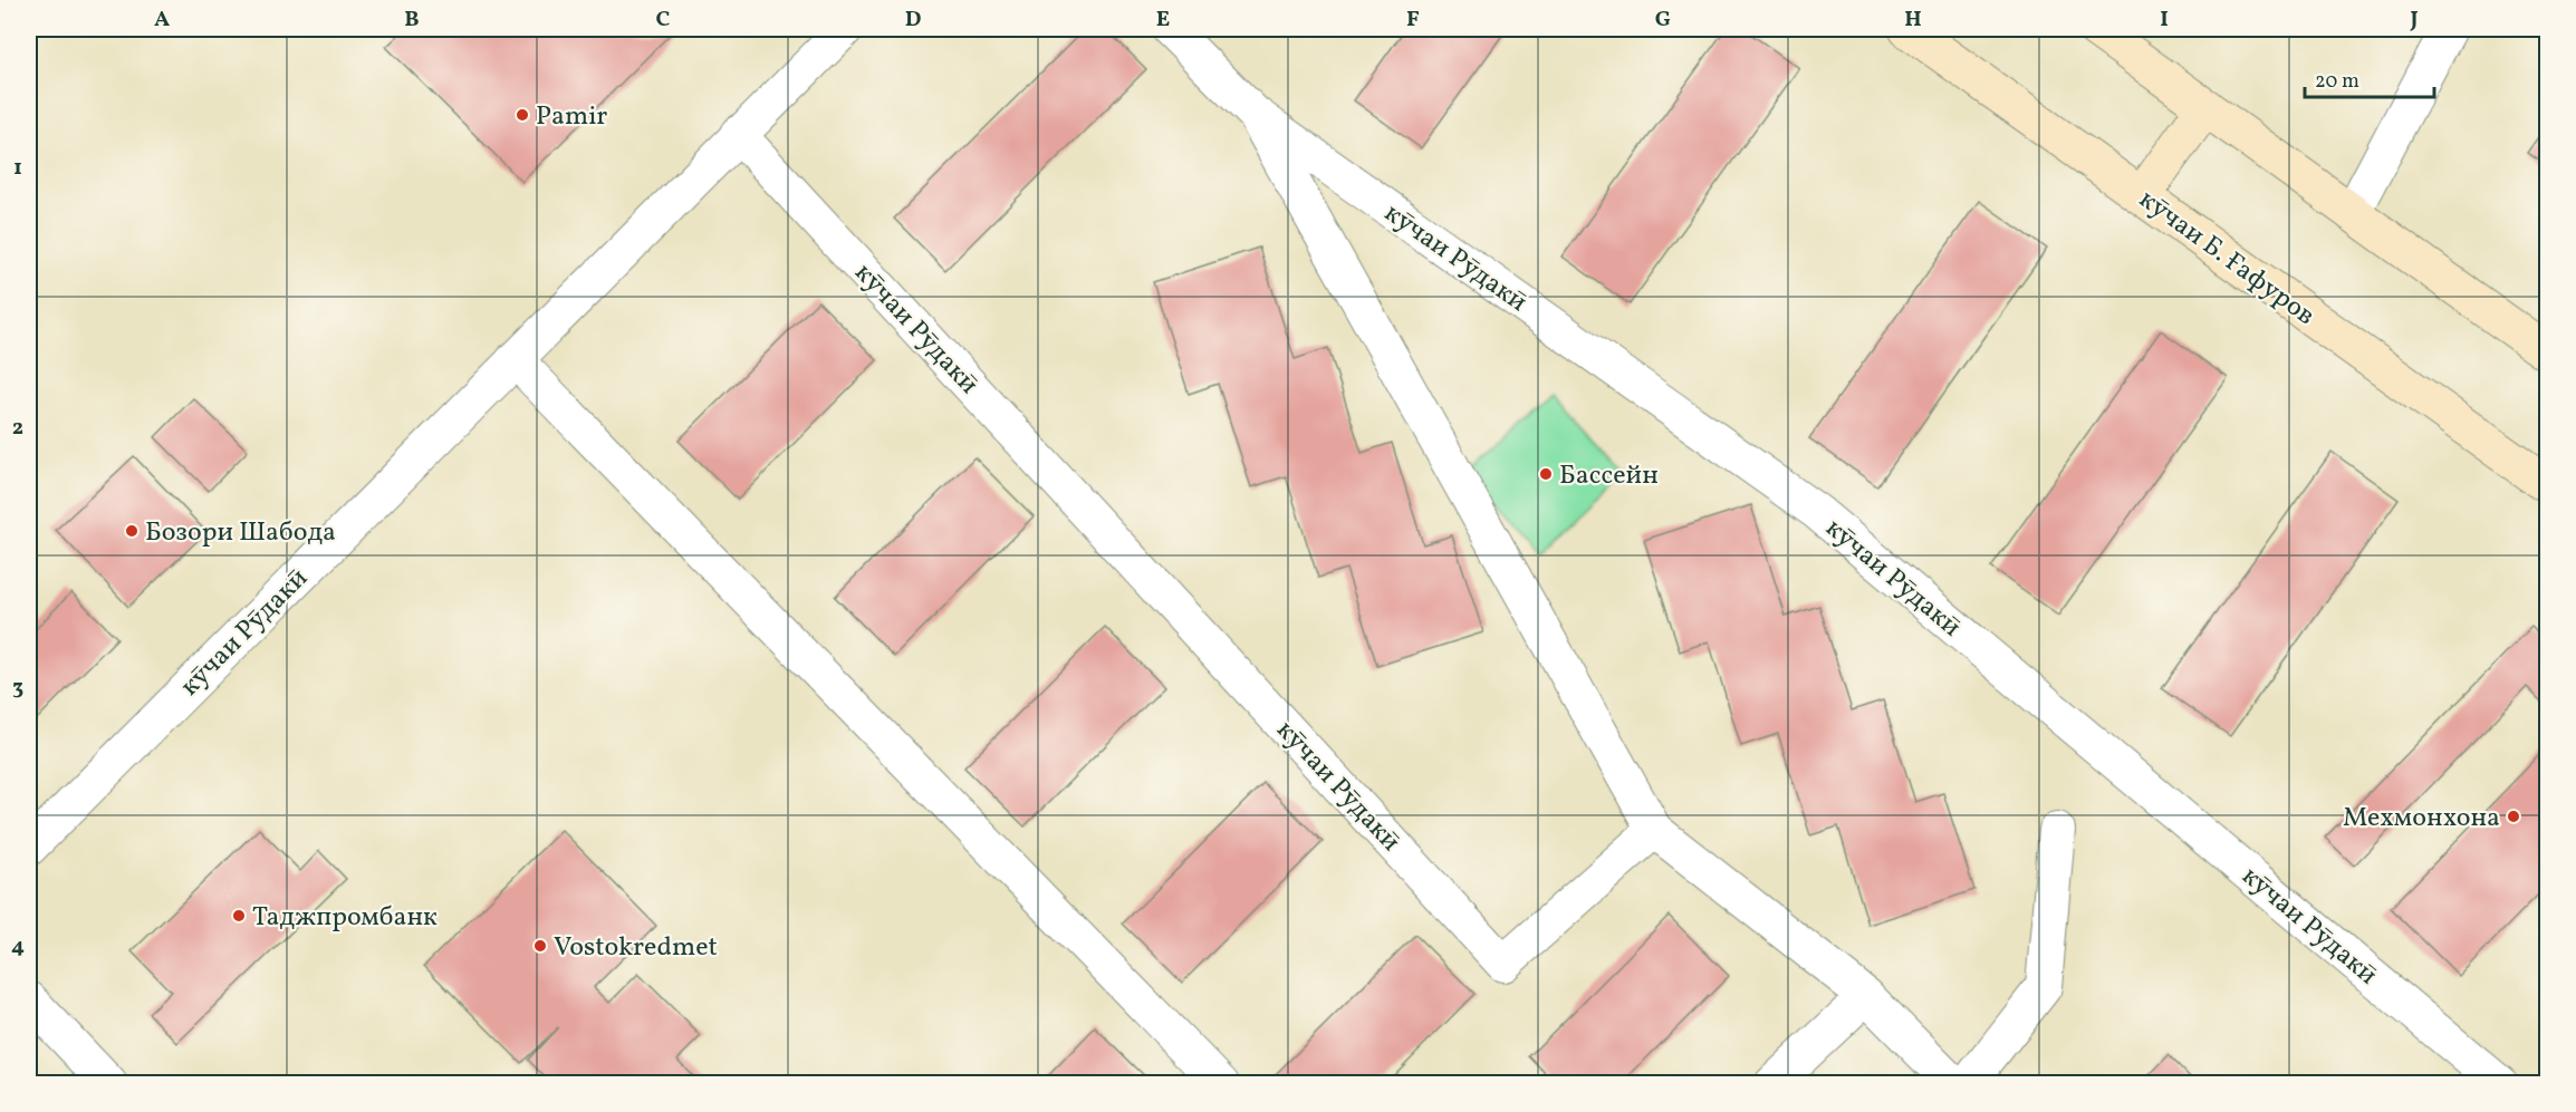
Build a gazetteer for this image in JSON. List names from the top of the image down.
{
  "streets": {
    "main road": ["кӯчаи Б. Ғафуров"],
    "street": ["кӯчаи Рӯдакӣ"]
  },
  "places": [
    "Pamir",
    "Бассейн",
    "Бозори Шабода",
    "Мехмонхона",
    "Таджпромбанк",
    "Vostokredmet"
  ],
  "scale_bar": "20 m",
  "grid": {
    "columns": [
      "A",
      "B",
      "C",
      "D",
      "E",
      "F",
      "G",
      "H",
      "I",
      "J"
    ],
    "rows": [
      "1",
      "2",
      "3",
      "4"
    ]
  }
}
